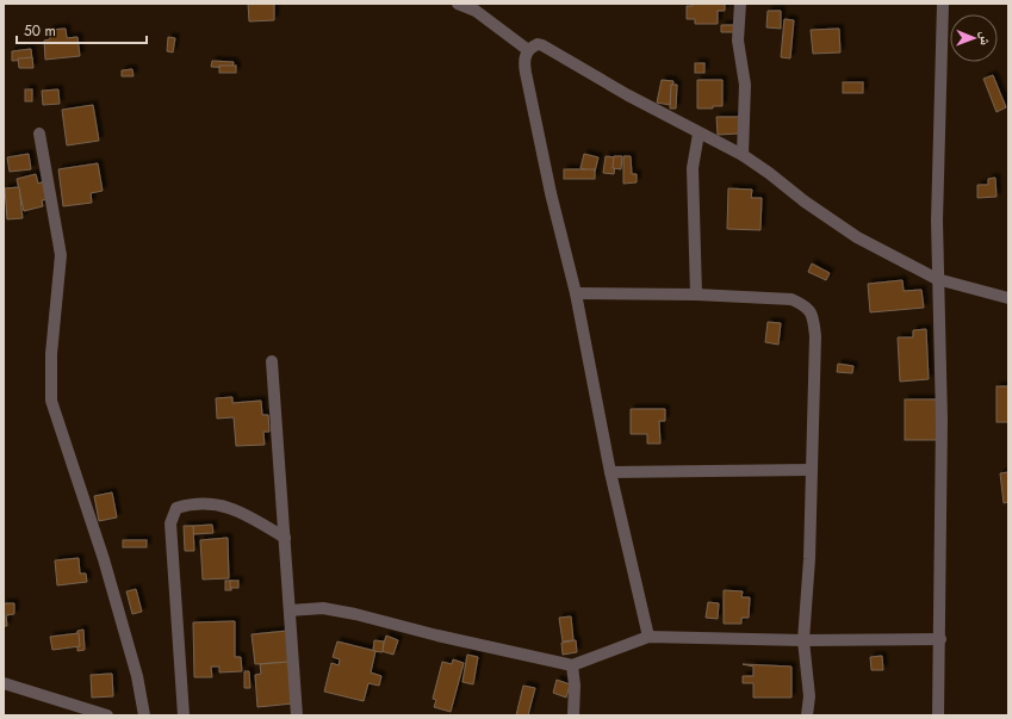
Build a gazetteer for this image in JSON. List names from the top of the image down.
{
  "scale_bar": "50 m",
  "north": "right"
}
